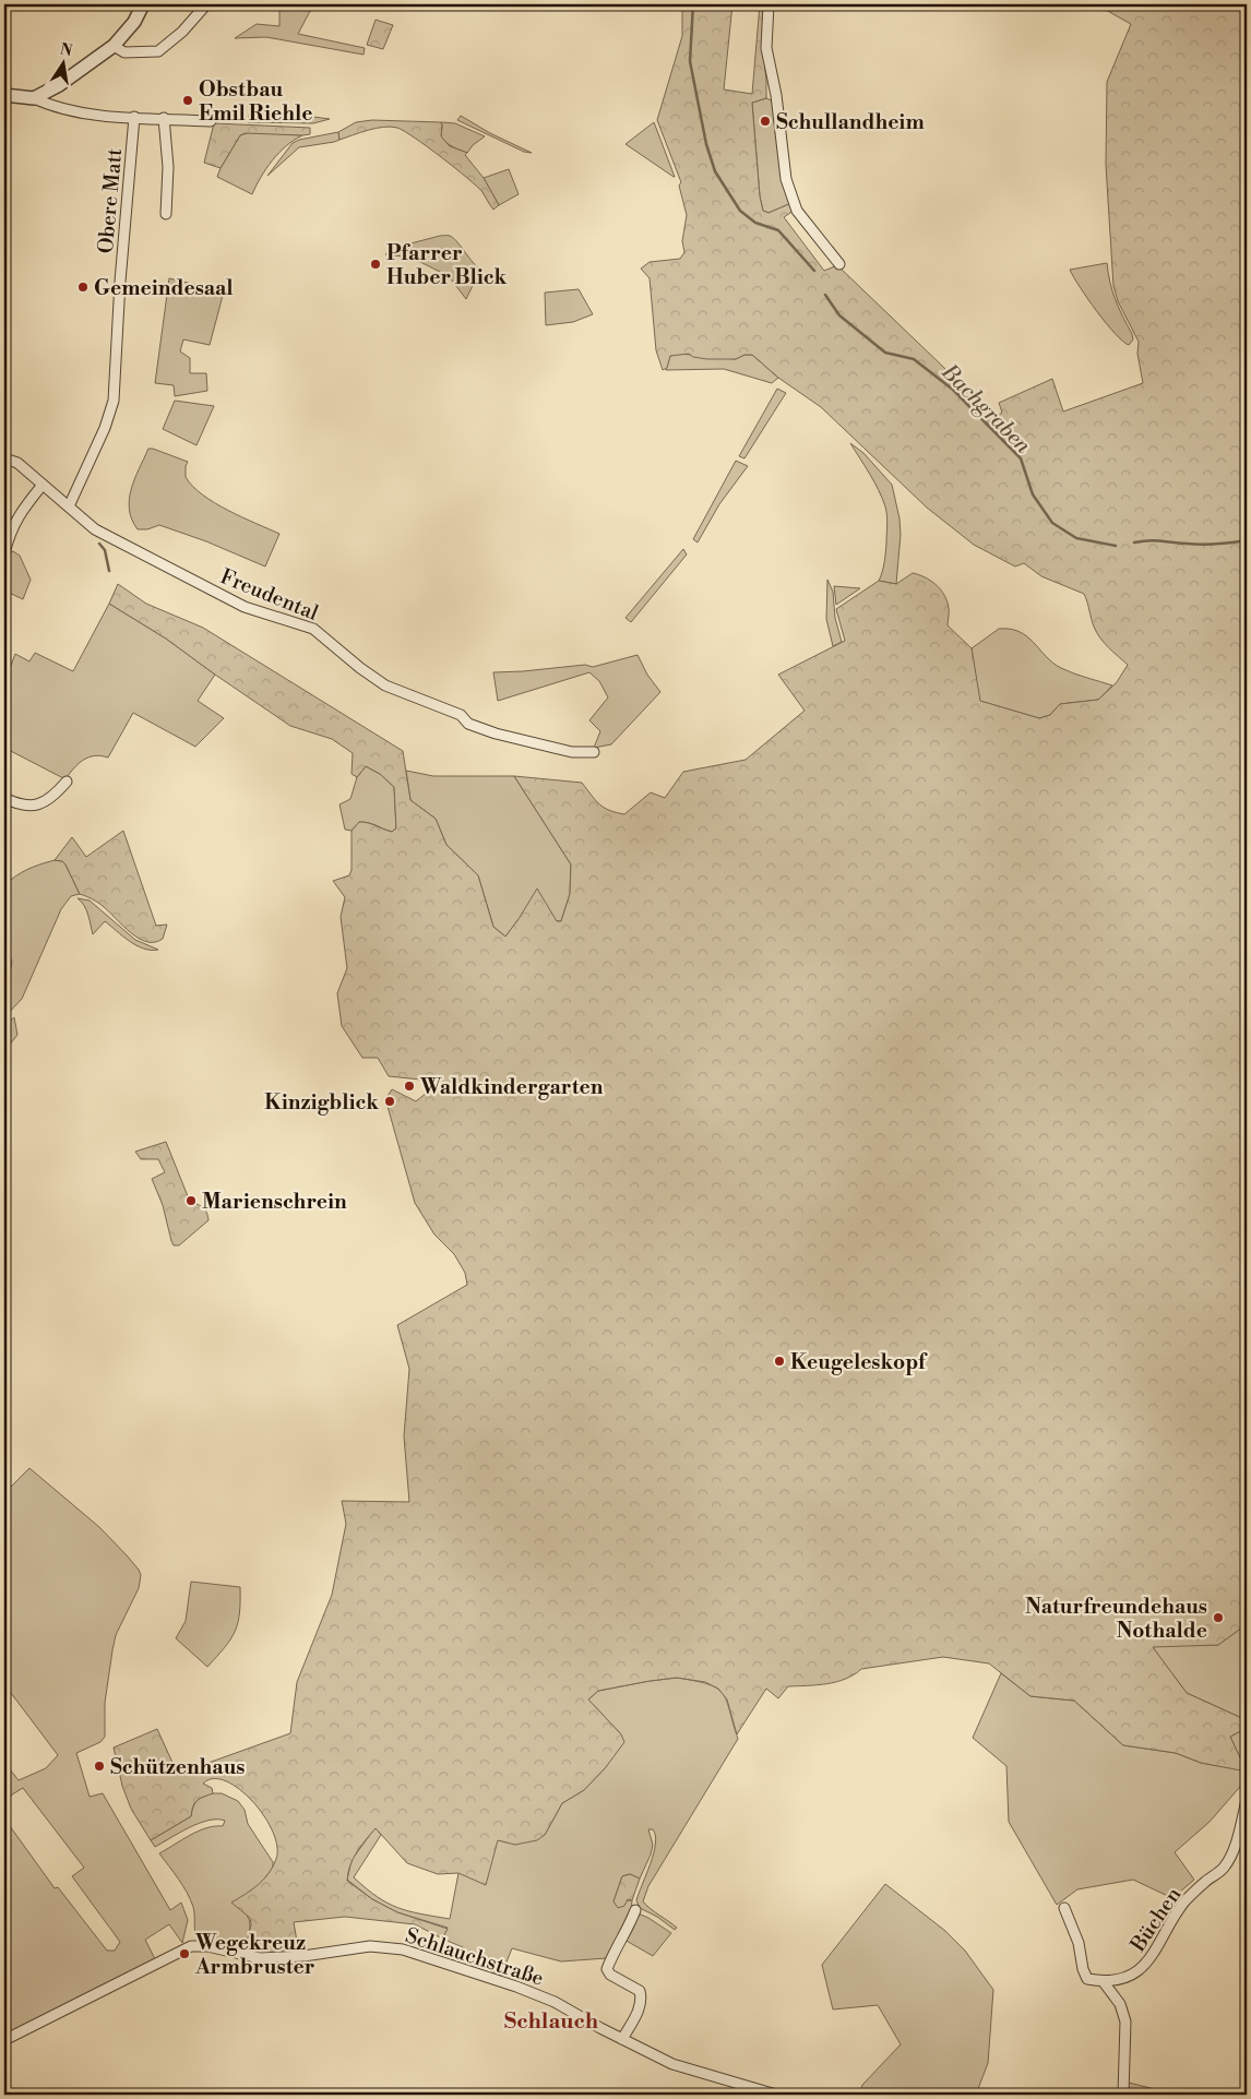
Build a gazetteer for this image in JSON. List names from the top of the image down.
{
  "streets": {
    "street": [
      "Obere Matt",
      "Freudental",
      "Büchen",
      "Schlauchstraße"
    ]
  },
  "crossings": [
    ["Obere Matt", "Freudental"]
  ],
  "districts": ["Schlauch"],
  "water": ["Bachgraben"],
  "places": [
    "Obstbau Emil Riehle",
    "Schullandheim",
    "Pfarrer Huber Blick",
    "Gemeindesaal",
    "Waldkindergarten",
    "Kinzigblick",
    "Marienschrein",
    "Keugeleskopf",
    "Naturfreundehaus Nothalde",
    "Schützenhaus",
    "Wegekreuz Armbruster"
  ],
  "north": "top"
}
